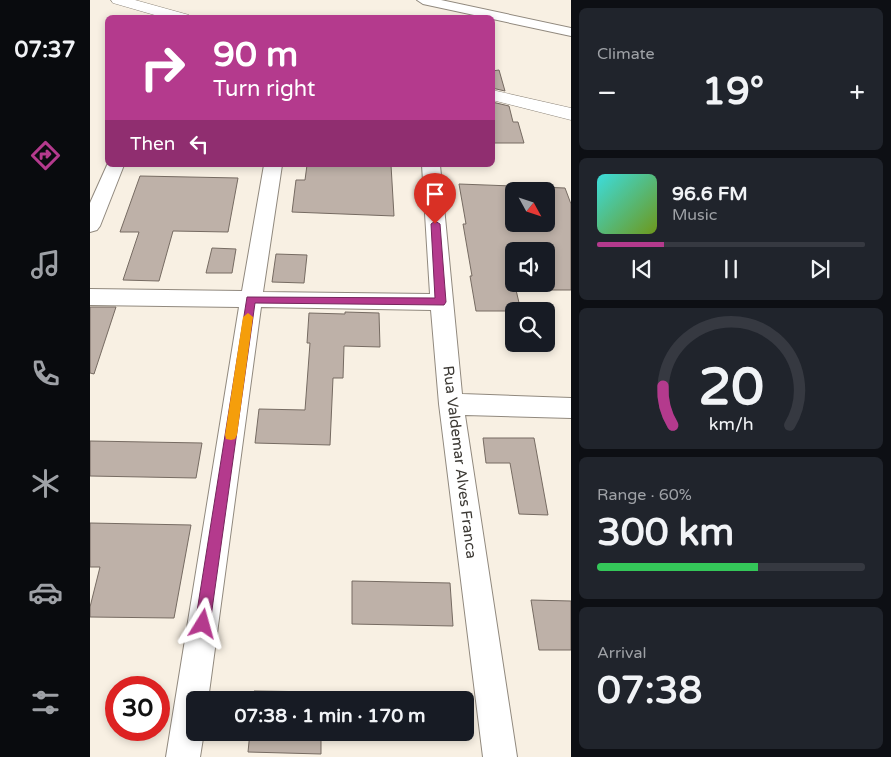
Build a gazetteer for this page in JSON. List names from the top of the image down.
{
  "streets": {
    "street": ["Rua Valdemar Alves Franca"]
  },
  "north": "bottom right",
  "page": {
    "tabs": "07:37",
    "tile": [
      "Climate",
      ["Range · 60%", "300 km"],
      ["Arrival", "07:38"]
    ],
    "turn": ["90 m", "Turn right"],
    "heat": ["−", "19°", "+"],
    "then": "Then",
    "song": ["96.6 FM", "Music"],
    "limit": "30",
    "trip": "07:38 · 1 min · 170 m",
    "gauge": ["20", "km/h"]
  }
}
